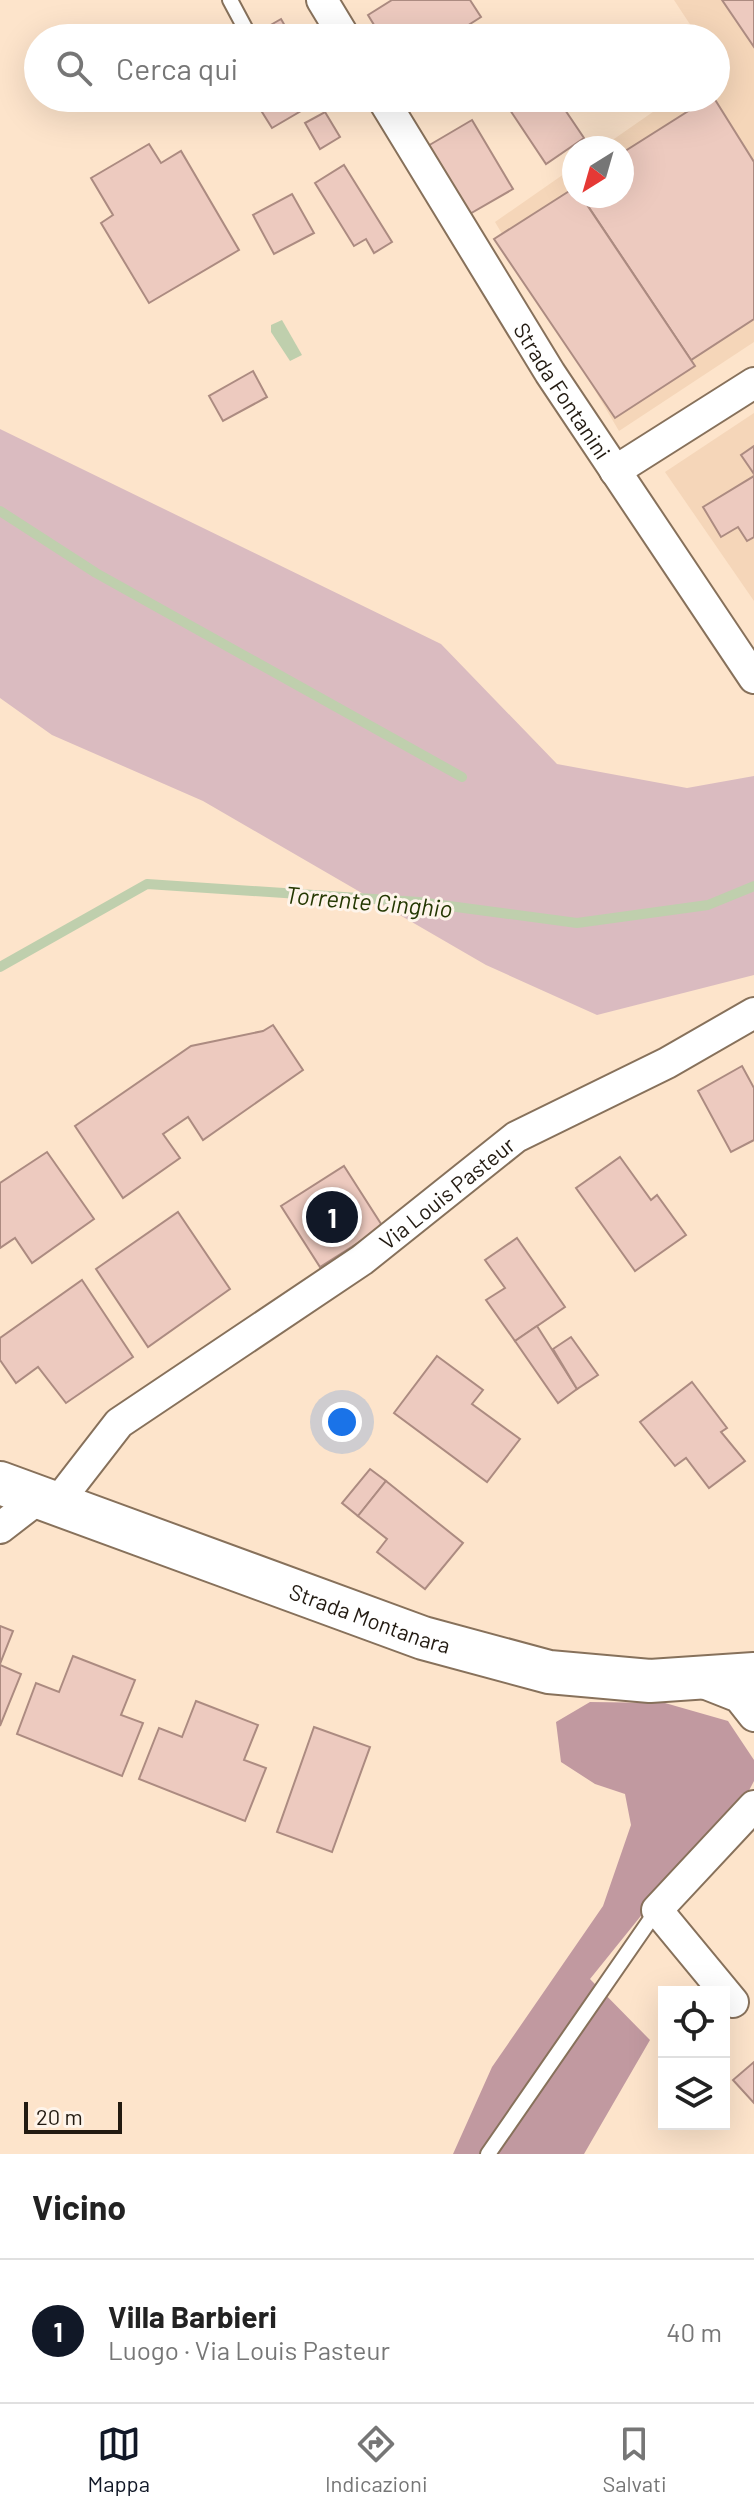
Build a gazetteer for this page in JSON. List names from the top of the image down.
{
  "streets": {
    "main road": ["Strada Montanara"],
    "street": ["Strada Fontanini", "Via Louis Pasteur"]
  },
  "crossings": [
    ["Via Louis Pasteur", "Strada Montanara"]
  ],
  "water": ["Torrente Cinghio"],
  "scale_bar": "20 m",
  "north": "bottom left",
  "page": {
    "search": "Cerca qui",
    "pins": "1",
    "scale": "20 m",
    "heading": "Vicino",
    "list": [
      {
        "mark": "1",
        "name": "Villa Barbieri",
        "note": "Luogo · Via Louis Pasteur",
        "value": "40 m"
      }
    ],
    "nav": ["Mappa", "Indicazioni", "Salvati"]
  }
}
